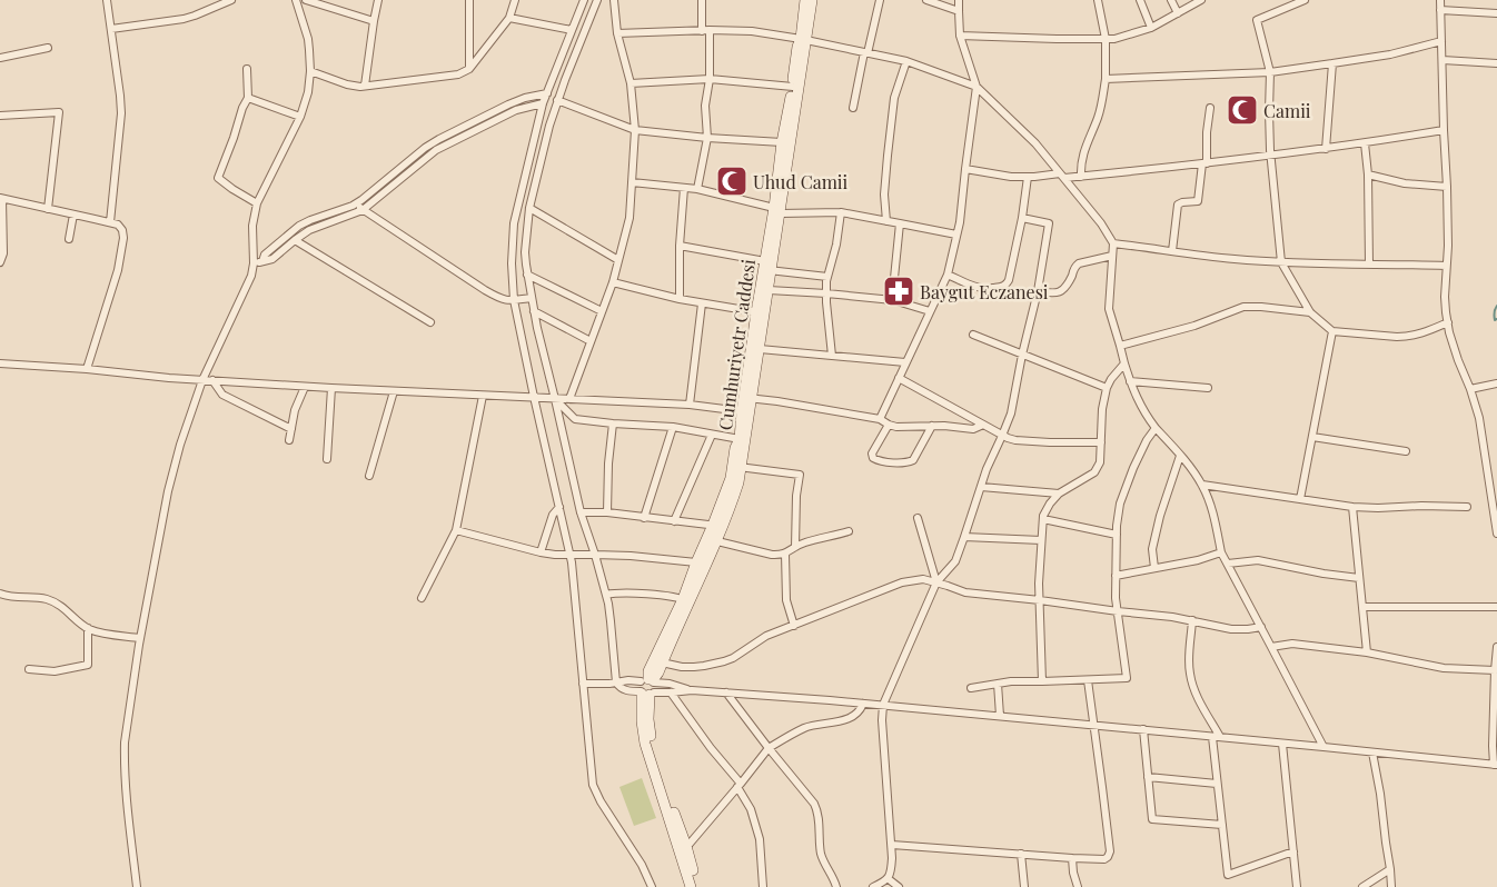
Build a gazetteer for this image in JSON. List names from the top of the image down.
{
  "streets": {
    "main road": ["Cumhuriyetr Caddesi"]
  },
  "places": {
    "mosque": ["Camii", "Uhud Camii"],
    "pharmacy": ["Baygut Eczanesi"]
  }
}
